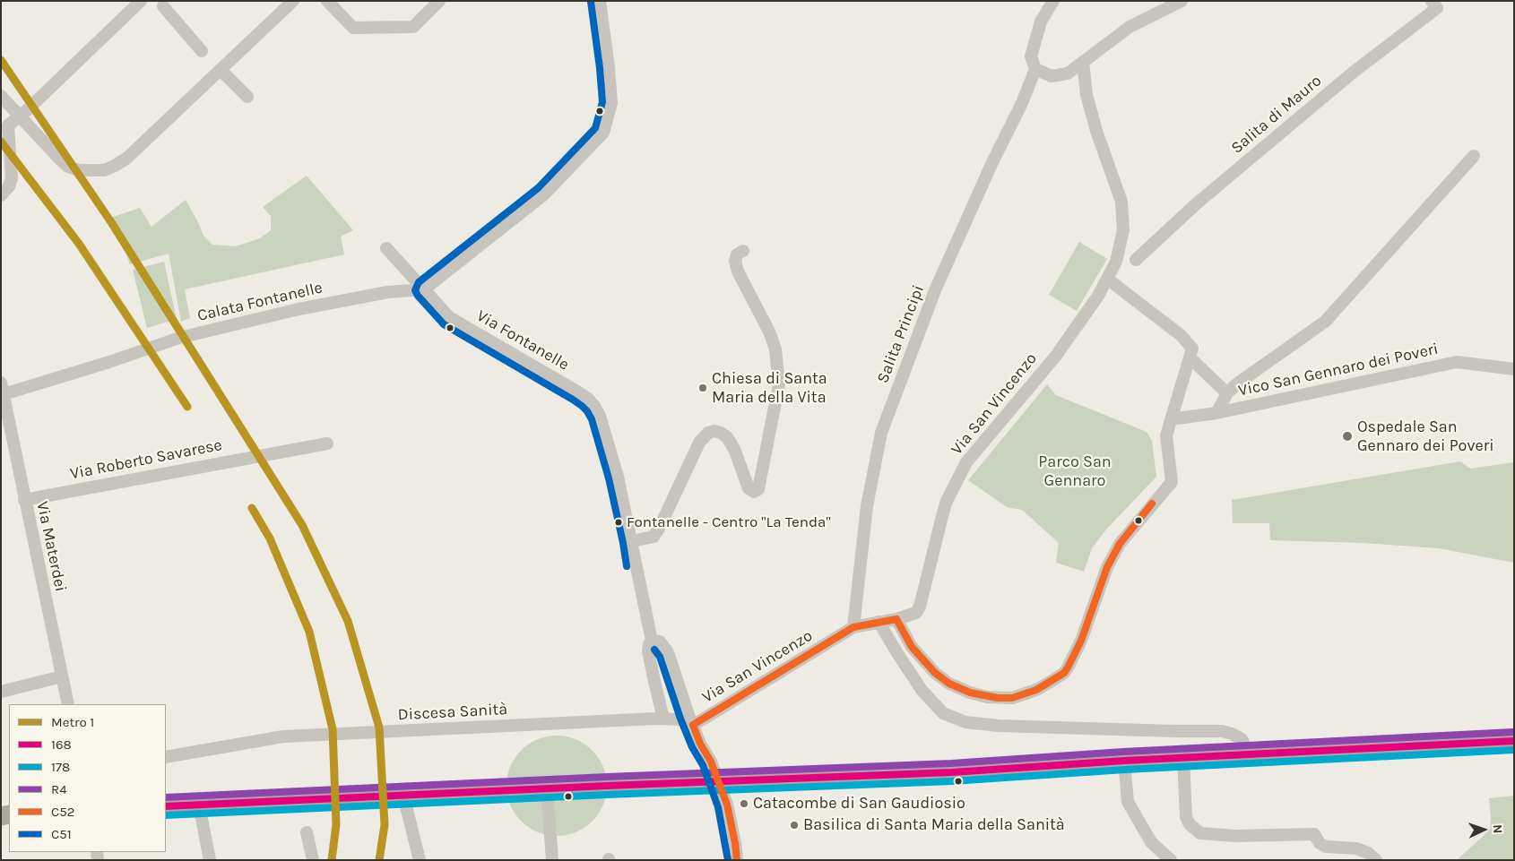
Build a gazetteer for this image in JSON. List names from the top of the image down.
{
  "streets": {
    "street": [
      "Salita di Mauro",
      "Calata Fontanelle",
      "Salita Principi",
      "Via Fontanelle",
      "Vico San Gennaro dei Poveri",
      "Via San Vincenzo",
      "Via Roberto Savarese",
      "Via Materdei",
      "Discesa Sanità"
    ]
  },
  "crossings": [
    ["Calata Fontanelle", "Via Fontanelle"],
    ["Calata Fontanelle", "Via Materdei"],
    ["Salita Principi", "Via San Vincenzo"],
    ["Via San Vincenzo", "Discesa Sanità"],
    ["Via Roberto Savarese", "Via Materdei"]
  ],
  "parks": ["Parco San Gennaro"],
  "places": [
    "Chiesa di Santa Maria della Vita",
    "Ospedale San Gennaro dei Poveri",
    "Fontanelle - Centro \"La Tenda\"",
    "Catacombe di San Gaudiosio",
    "Basilica di Santa Maria della Sanità"
  ],
  "lines": [
    "transit line C51",
    "metro line 1",
    "transit line C52",
    "transit line R4",
    "transit line 168",
    "transit line 178"
  ],
  "legend": [
    "Metro 1",
    "168",
    "178",
    "R4",
    "C52",
    "C51"
  ],
  "north": "right"
}
